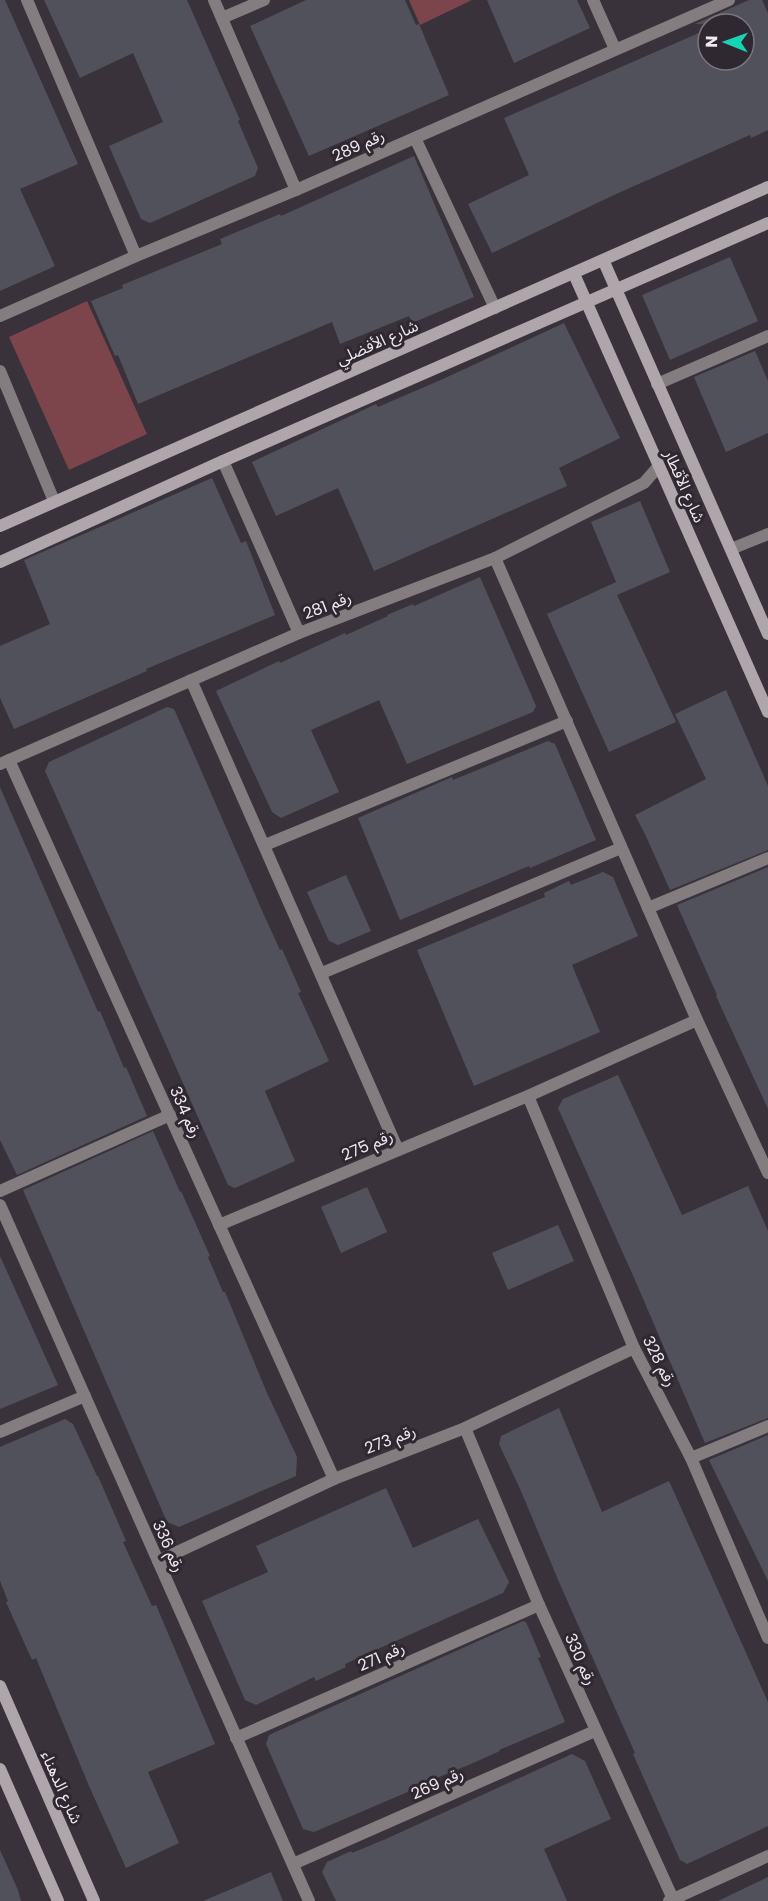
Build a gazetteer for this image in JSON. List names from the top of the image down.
{
  "streets": {
    "street": [
      "رقم 289",
      "شارع الأفضلي",
      "شارع الأقطار",
      "رقم 281",
      "رقم 334",
      "رقم 275",
      "رقم 328",
      "رقم 273",
      "رقم 336",
      "رقم 271",
      "رقم 330",
      "رقم 269",
      "شارع الدهناء"
    ]
  },
  "crossings": [
    ["شارع الأفضلي", "شارع الأقطار"],
    ["شارع الأقطار", "رقم 281"],
    ["رقم 281", "رقم 334"],
    ["رقم 334", "رقم 275"],
    ["رقم 334", "رقم 273"],
    ["رقم 275", "رقم 328"],
    ["رقم 328", "رقم 273"],
    ["رقم 273", "رقم 336"],
    ["رقم 273", "رقم 330"],
    ["رقم 336", "رقم 271"],
    ["رقم 336", "رقم 269"],
    ["رقم 271", "رقم 330"],
    ["رقم 330", "رقم 269"]
  ],
  "north": "left"
}
